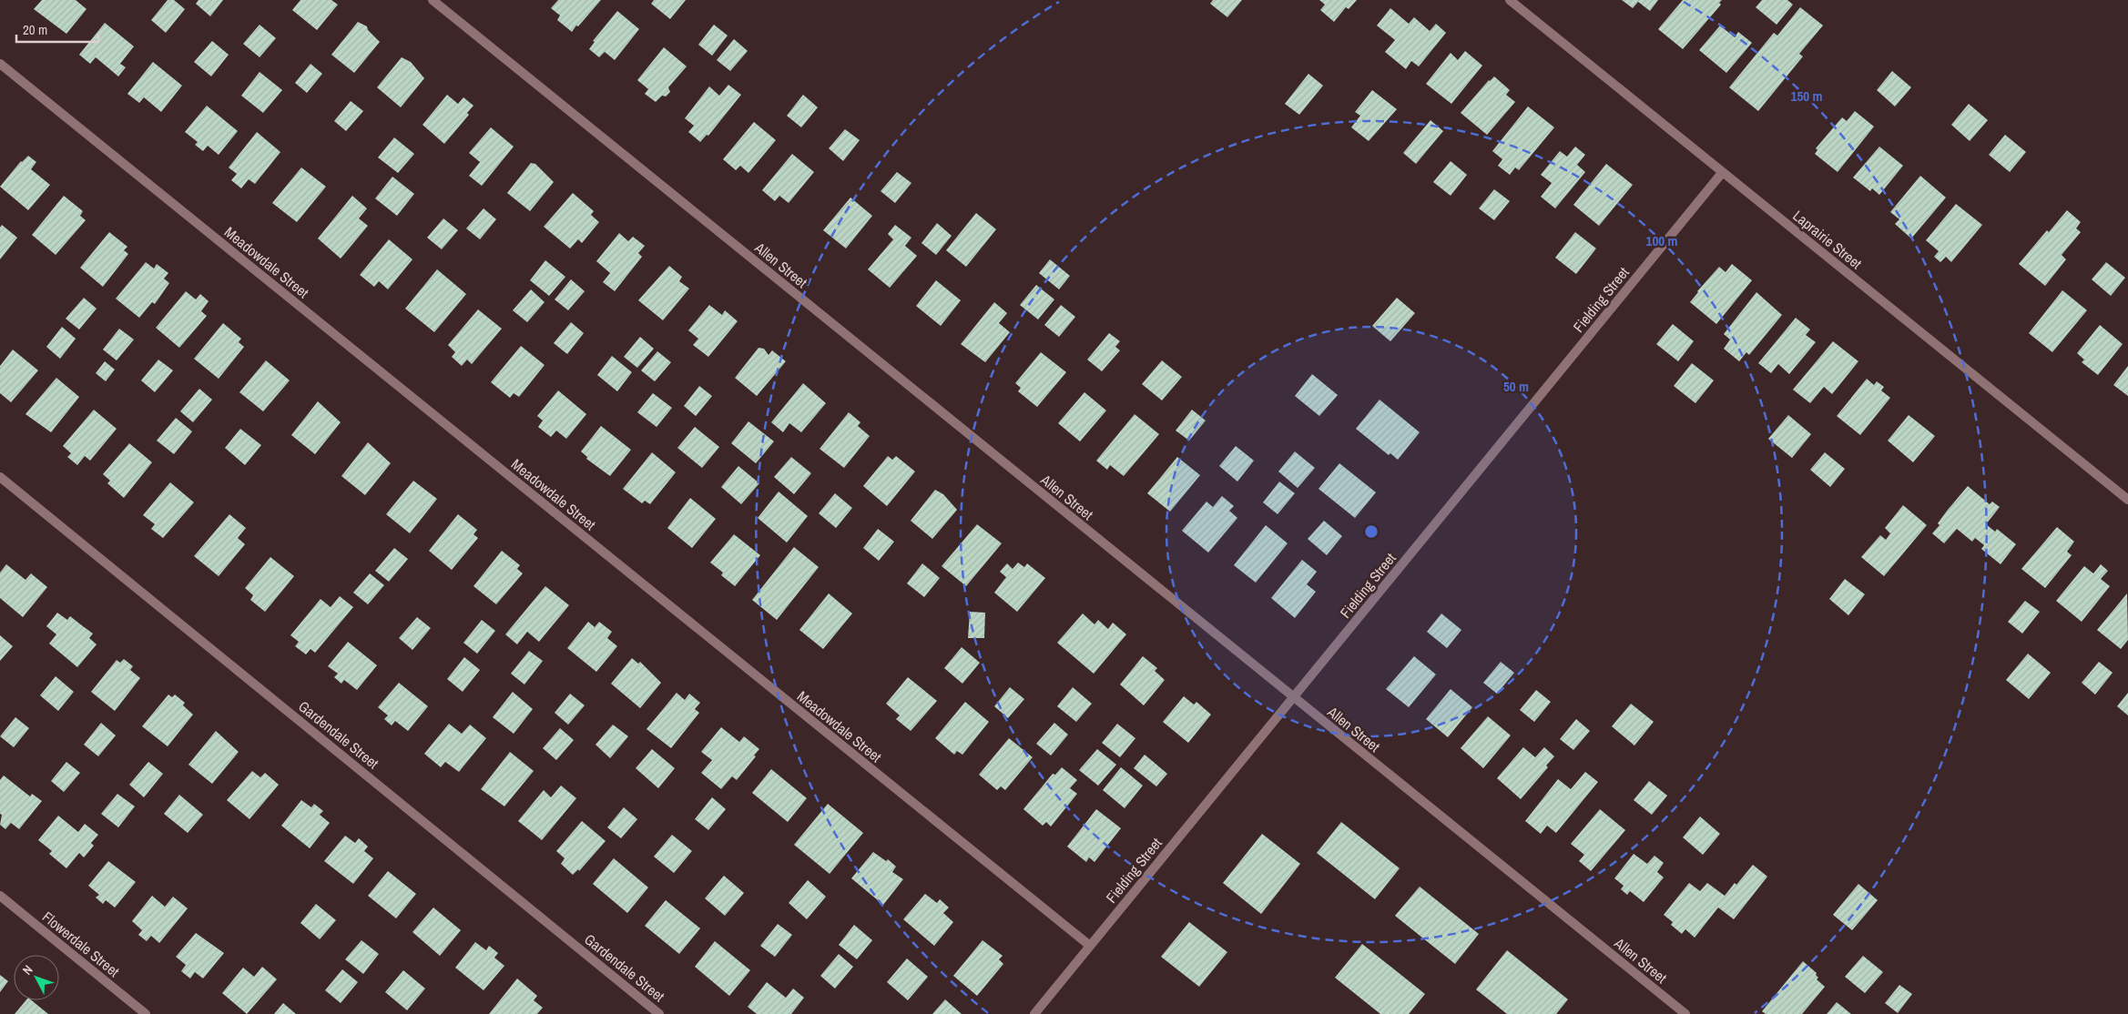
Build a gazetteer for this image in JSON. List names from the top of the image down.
{
  "streets": {
    "street": [
      "Laprairie Street",
      "Meadowdale Street",
      "Allen Street",
      "Fielding Street",
      "Gardendale Street",
      "Flowerdale Street"
    ]
  },
  "crossings": [
    ["Laprairie Street", "Fielding Street"],
    ["Meadowdale Street", "Fielding Street"],
    ["Allen Street", "Fielding Street"]
  ],
  "scale_bar": "20 m",
  "north": "top left",
  "rings": ["150 m", "100 m", "50 m"]
}
